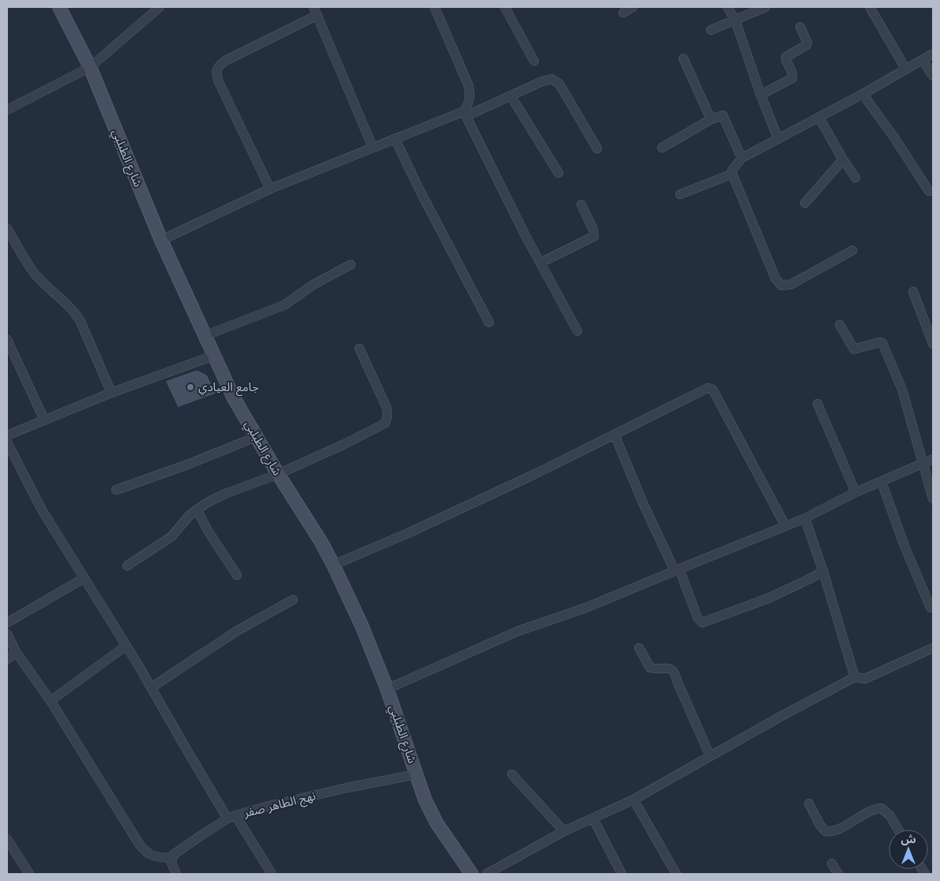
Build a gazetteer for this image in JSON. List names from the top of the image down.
{
  "streets": {
    "street": ["شارع الطبلبي", "نهج الطاهر صفر"]
  },
  "crossings": [
    ["شارع الطبلبي", "نهج الطاهر صفر"]
  ],
  "places": ["جامع العيادي"],
  "north": "top"
}
